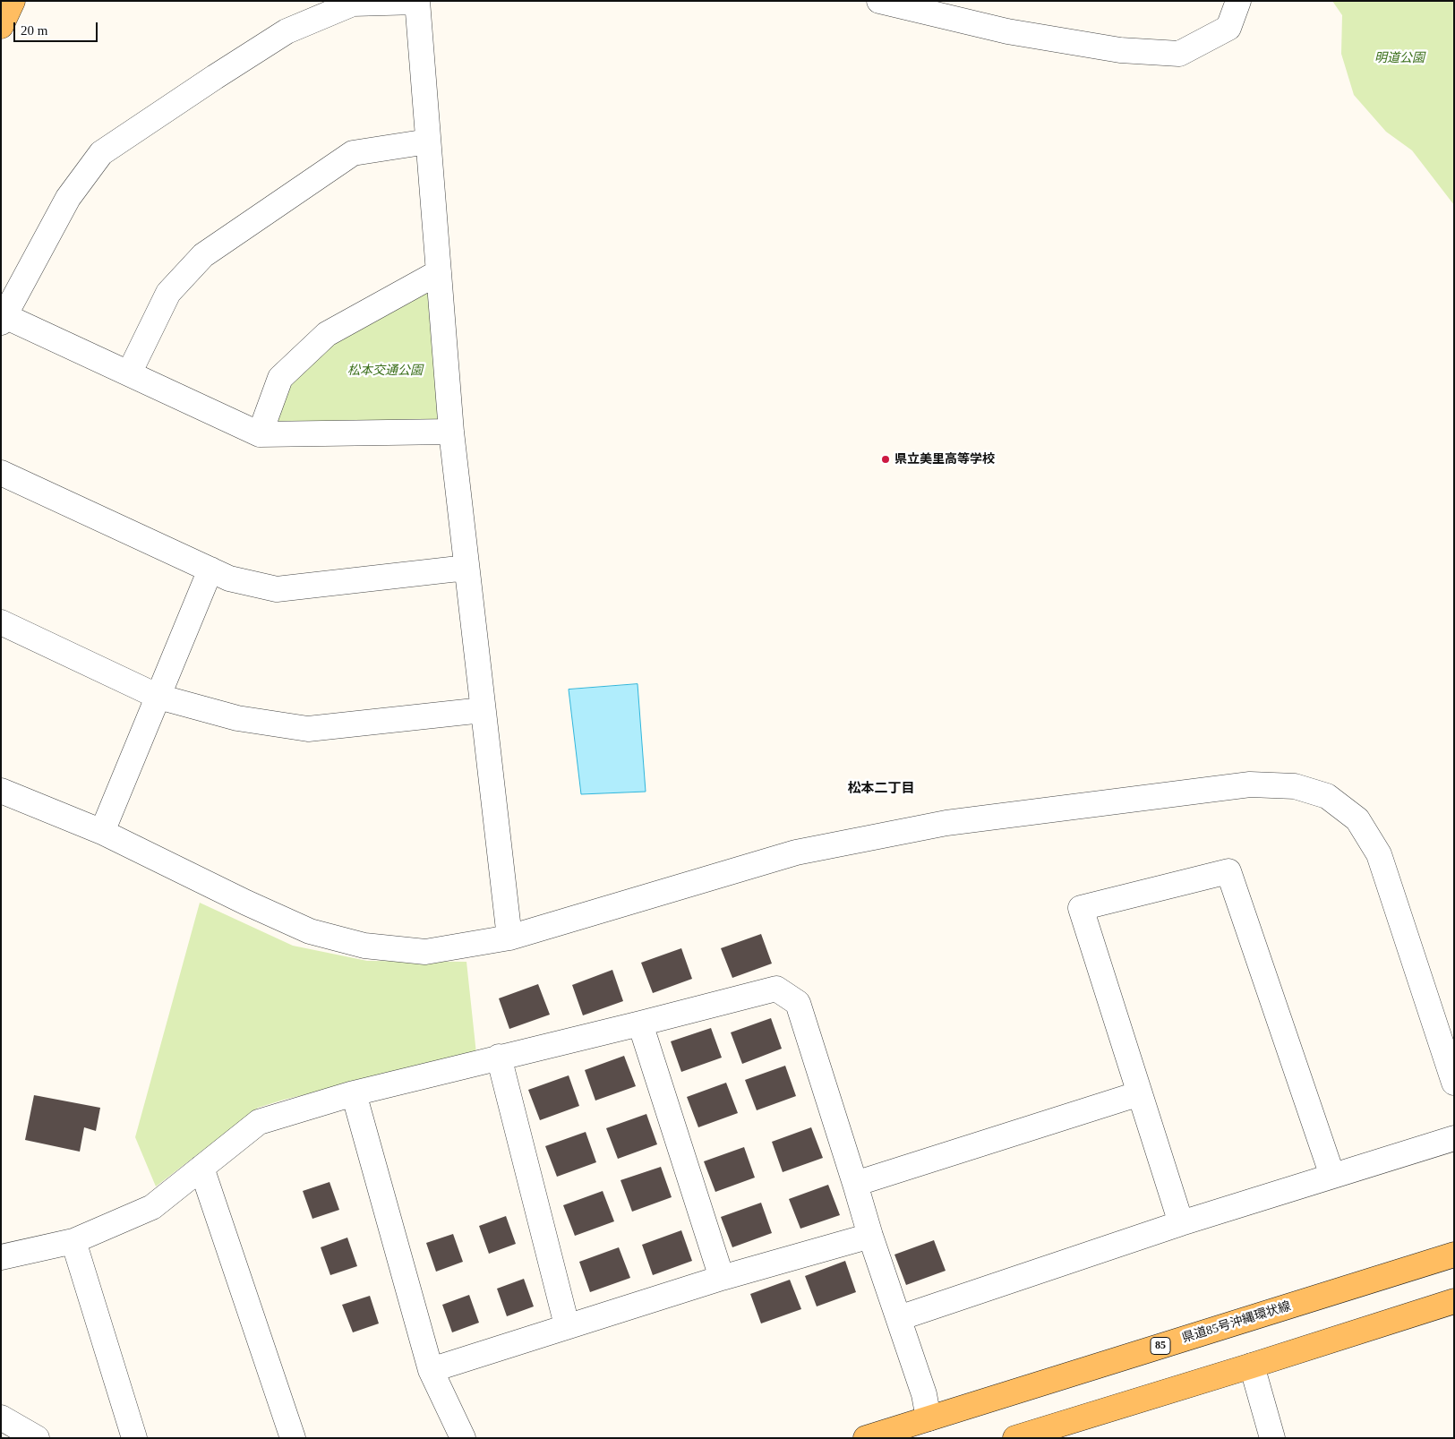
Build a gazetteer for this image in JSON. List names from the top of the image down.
{
  "streets": {
    "main road": ["県道85号沖縄環状線", "85"]
  },
  "districts": ["松本二丁目"],
  "parks": ["明道公園", "松本交通公園"],
  "places": ["県立美里高等学校"],
  "scale_bar": "20 m"
}
